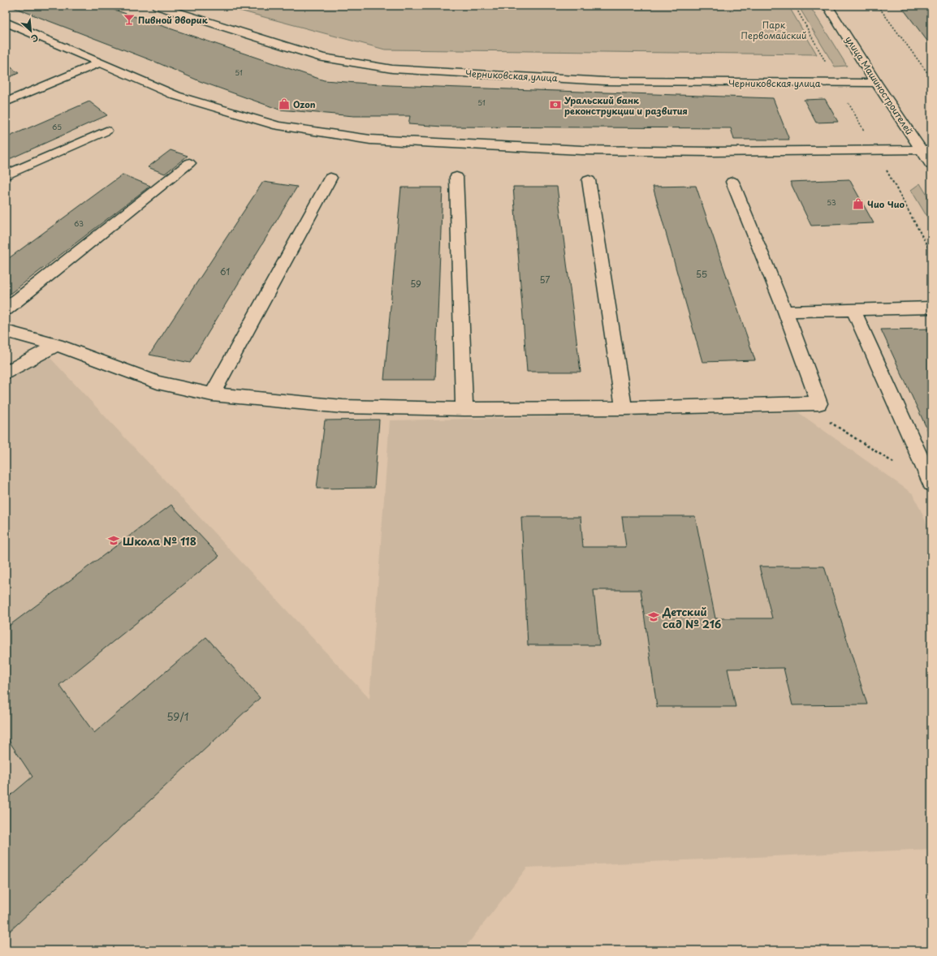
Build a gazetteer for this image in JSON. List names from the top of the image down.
{
  "streets": {
    "street": ["Черниковская улица", "улица Машиностроителей"]
  },
  "crossings": [
    ["Черниковская улица", "улица Машиностроителей"]
  ],
  "parks": ["Парк Первомайский"],
  "places": {
    "bar": ["Пивной дворик"],
    "shop": ["Ozon", "Чио Чио"],
    "bank": ["Уральский банк реконструкции и развития"],
    "school or university": ["Школа № 118", "Детский сад № 216"]
  },
  "house_numbers": [
    "51",
    "51",
    "65",
    "53",
    "63",
    "61",
    "55",
    "57",
    "59",
    "59/1"
  ],
  "north": "bottom right"
}
